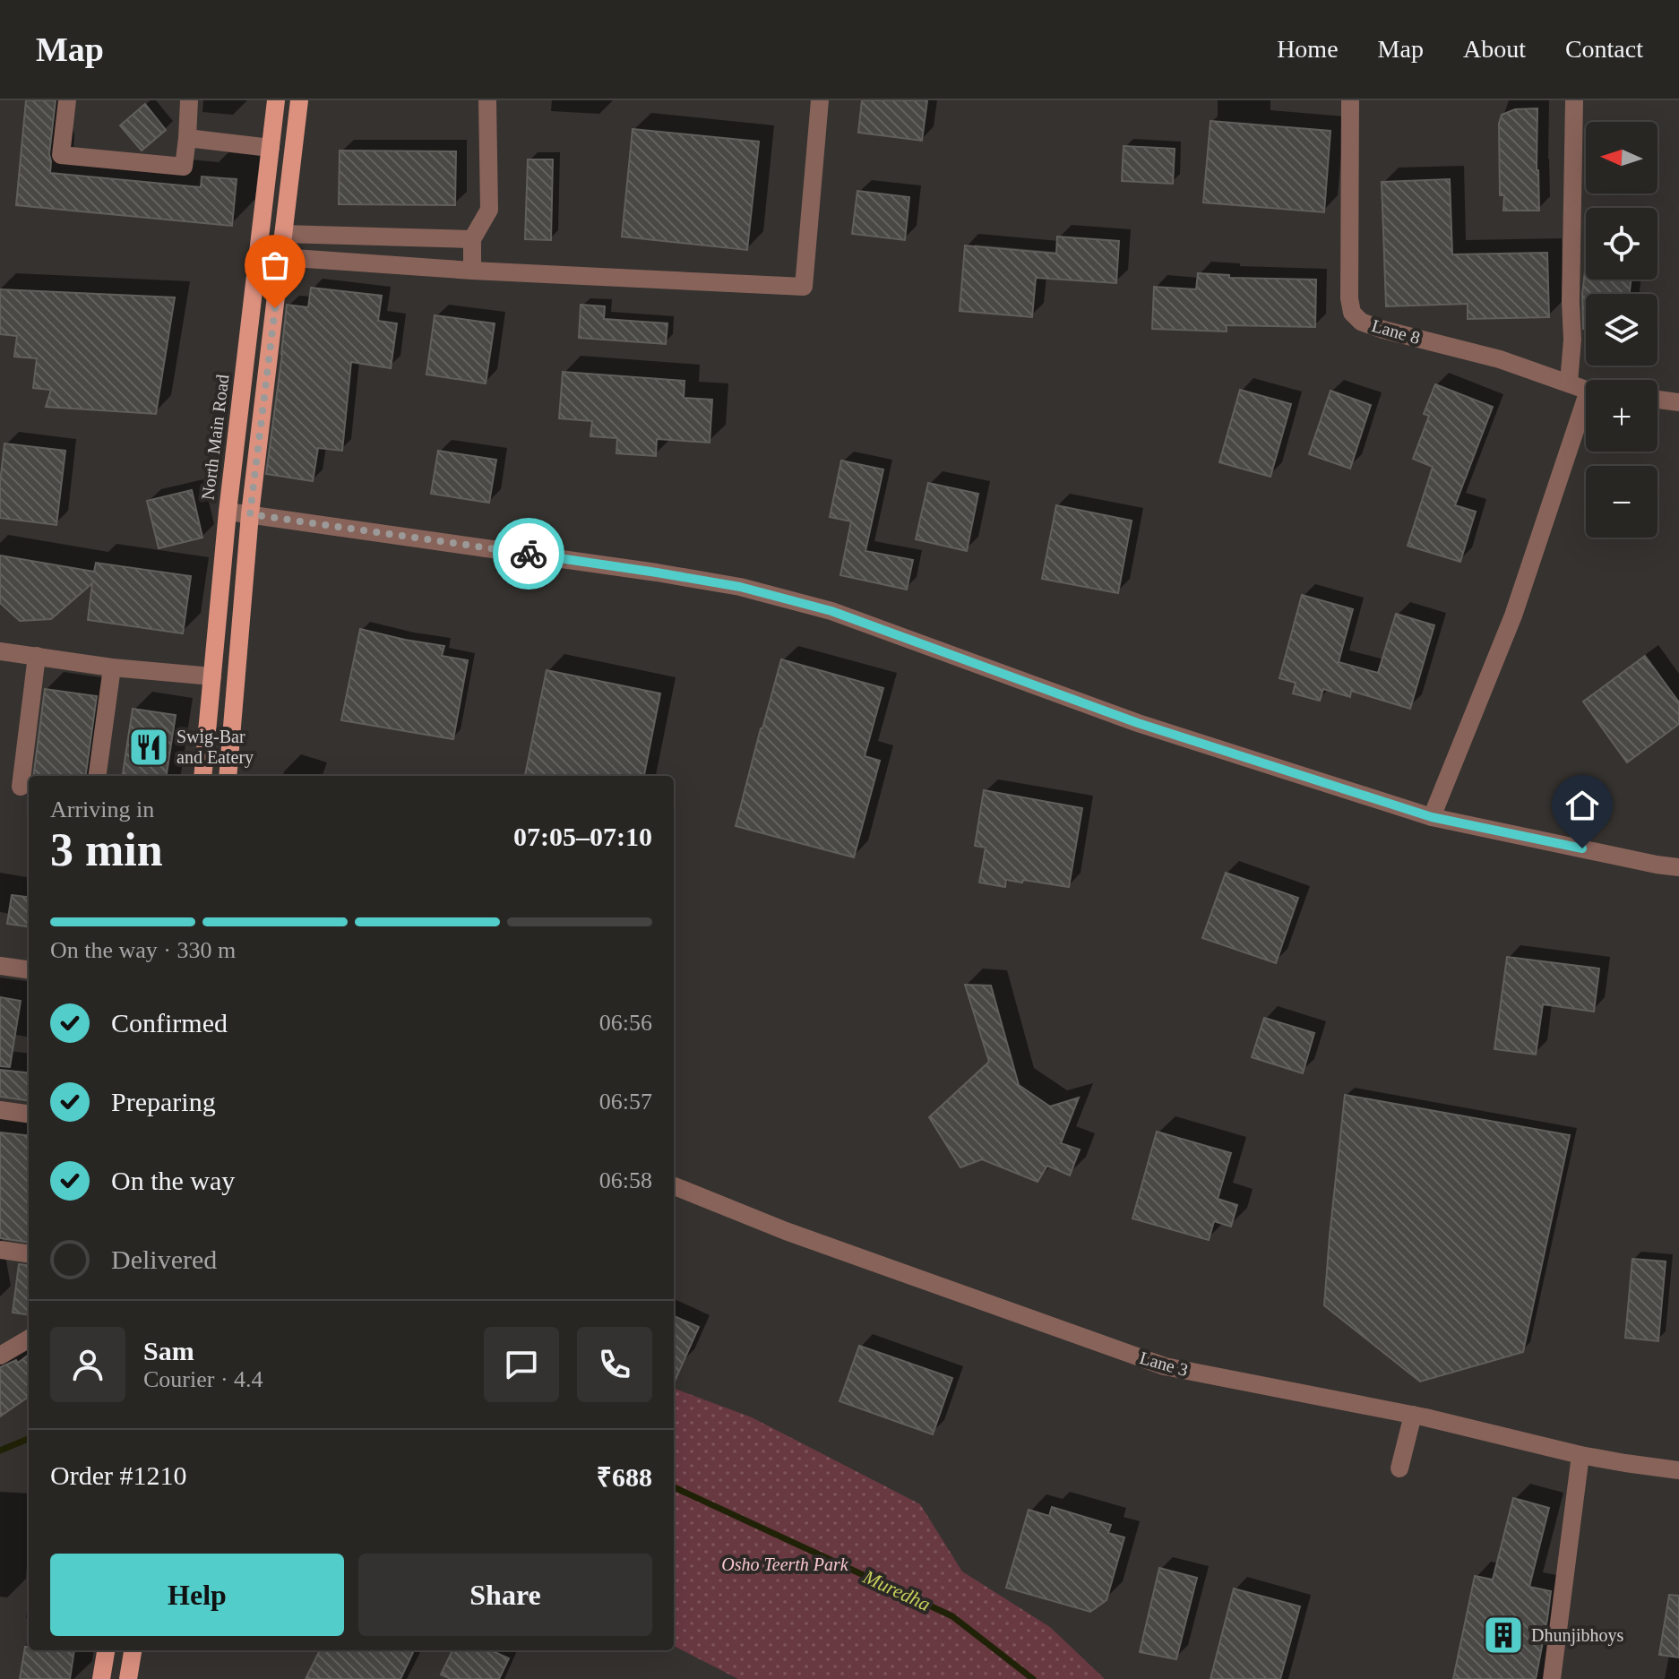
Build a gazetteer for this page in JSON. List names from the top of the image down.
{
  "streets": {
    "main road": ["North Main Road"],
    "street": ["Lane 8", "Lane 3"]
  },
  "water": ["Muredha"],
  "parks": ["Osho Teerth Park"],
  "places": {
    "restaurant": ["Swig-Bar and Eatery"],
    "building": ["Dhunjibhoys"]
  },
  "north": "left",
  "page": {
    "header": "Map",
    "nav": [
      "Home",
      "Map",
      "About",
      "Contact"
    ],
    "map_buttons": ["+", "−"],
    "heading": ["3 min", "Arriving in", "07:05–07:10"],
    "panel": [
      "Sam",
      "Courier · 4.4",
      "Order #1210",
      "₹688"
    ],
    "bar": "On the way · 330 m",
    "list": [
      ["Confirmed", "06:56"],
      ["Preparing", "06:57"],
      ["On the way", "06:58"],
      "Delivered"
    ],
    "buttons": ["Help", "Share"]
  }
}
